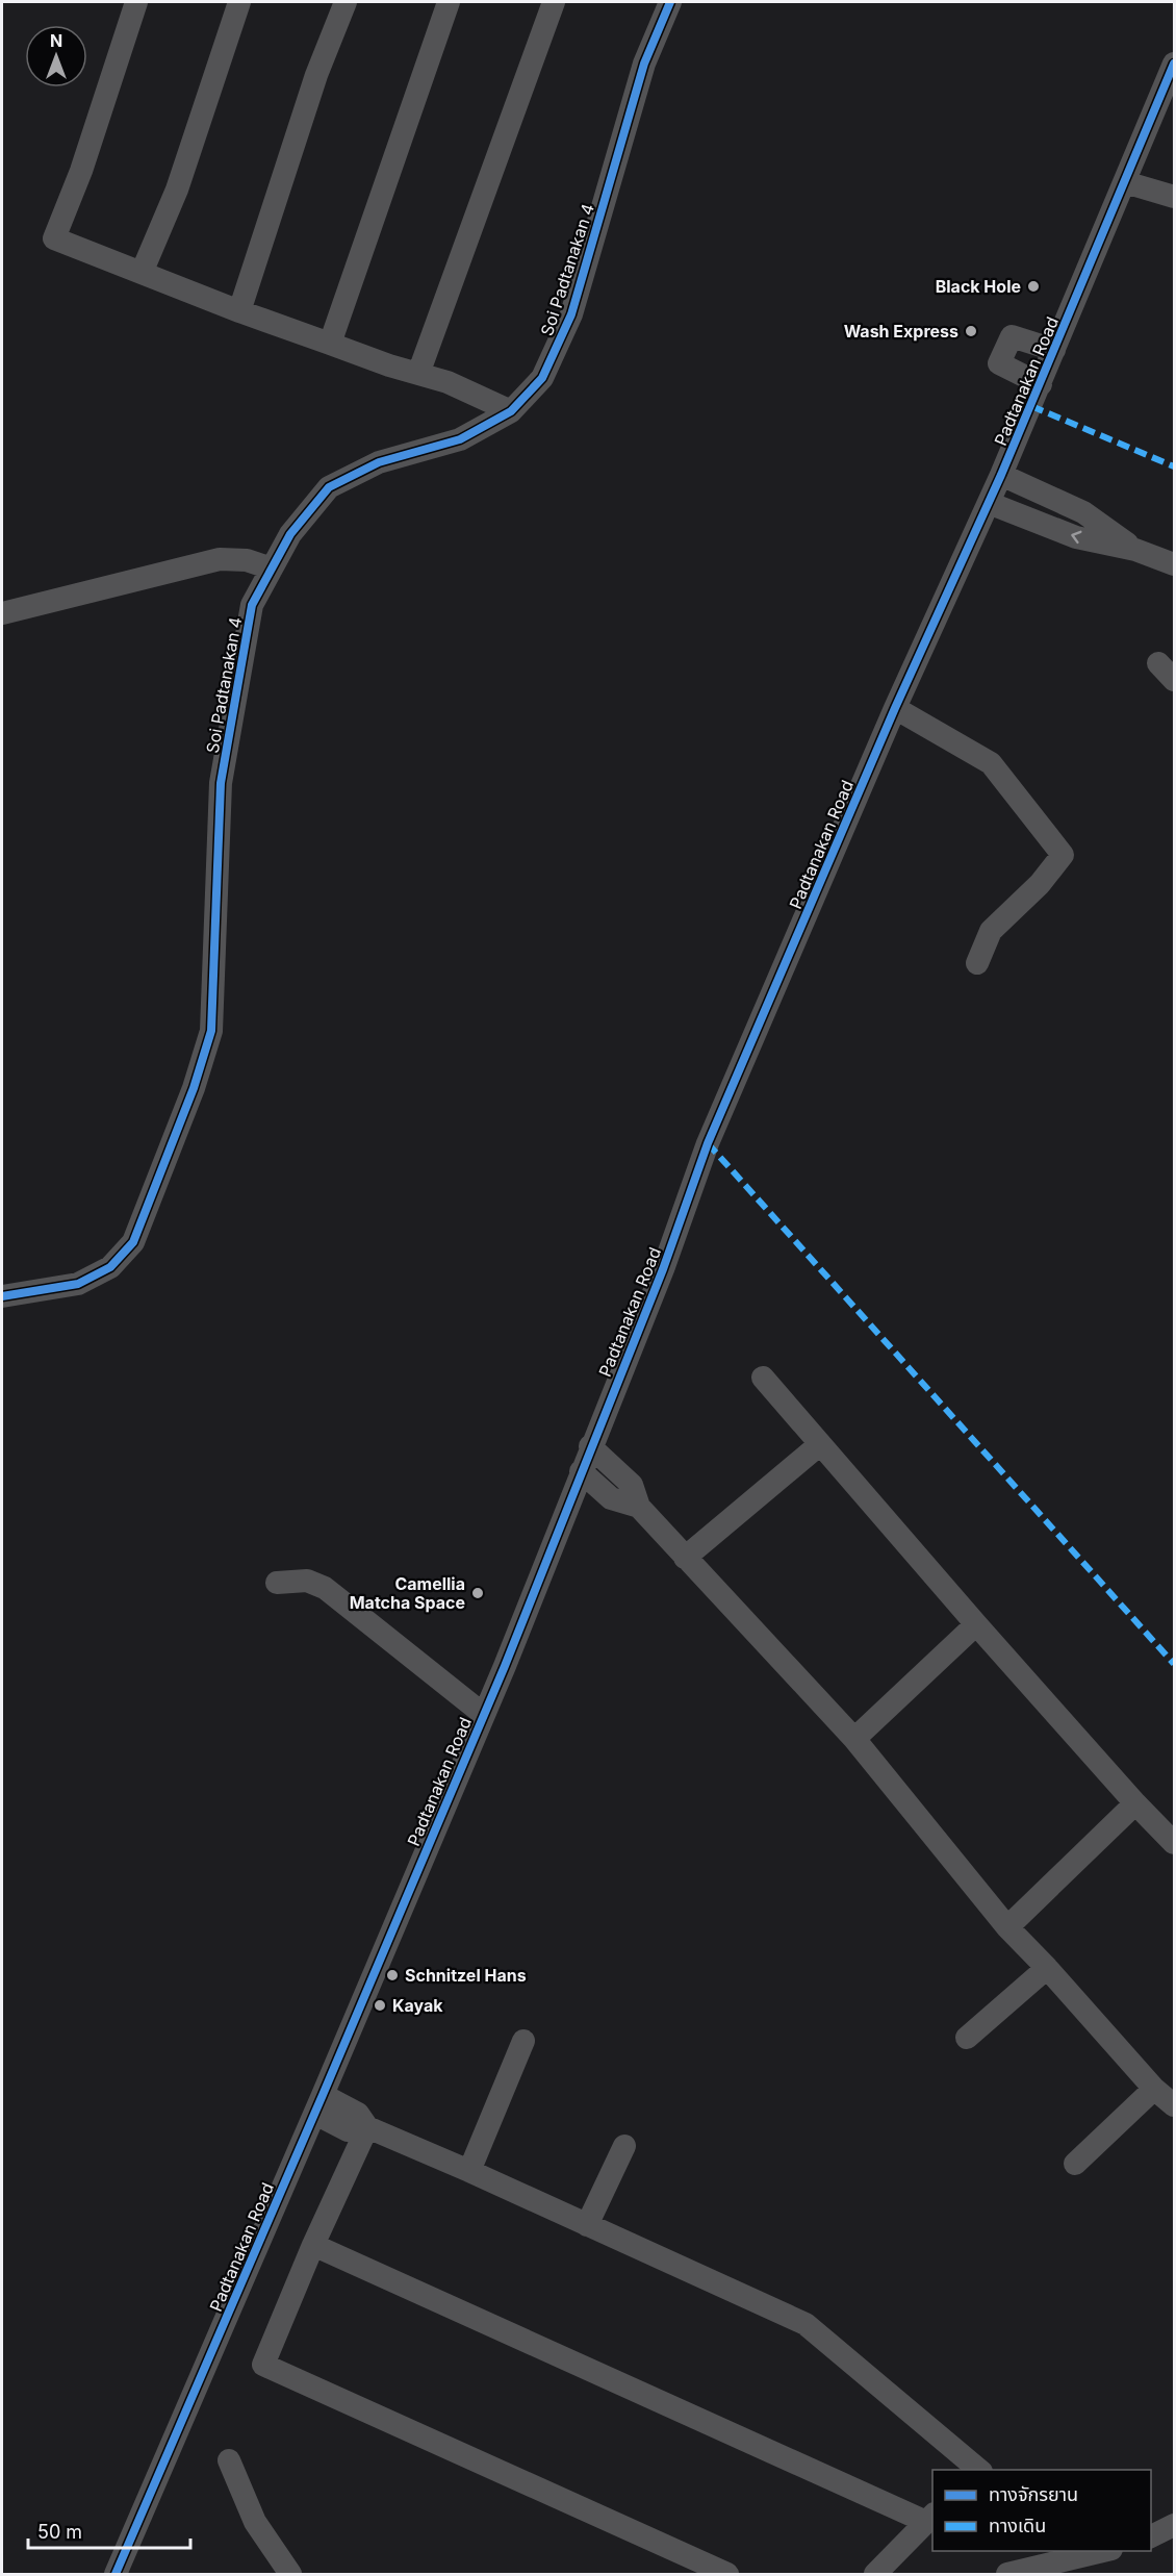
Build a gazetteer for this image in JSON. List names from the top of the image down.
{
  "streets": {
    "street": ["Soi Padtanakan 4", "Padtanakan Road"]
  },
  "places": [
    "Black Hole",
    "Wash Express",
    "Camellia Matcha Space",
    "Schnitzel Hans",
    "Kayak"
  ],
  "legend": ["ทางจักรยาน", "ทางเดิน"],
  "scale_bar": "50 m",
  "north": "top"
}
